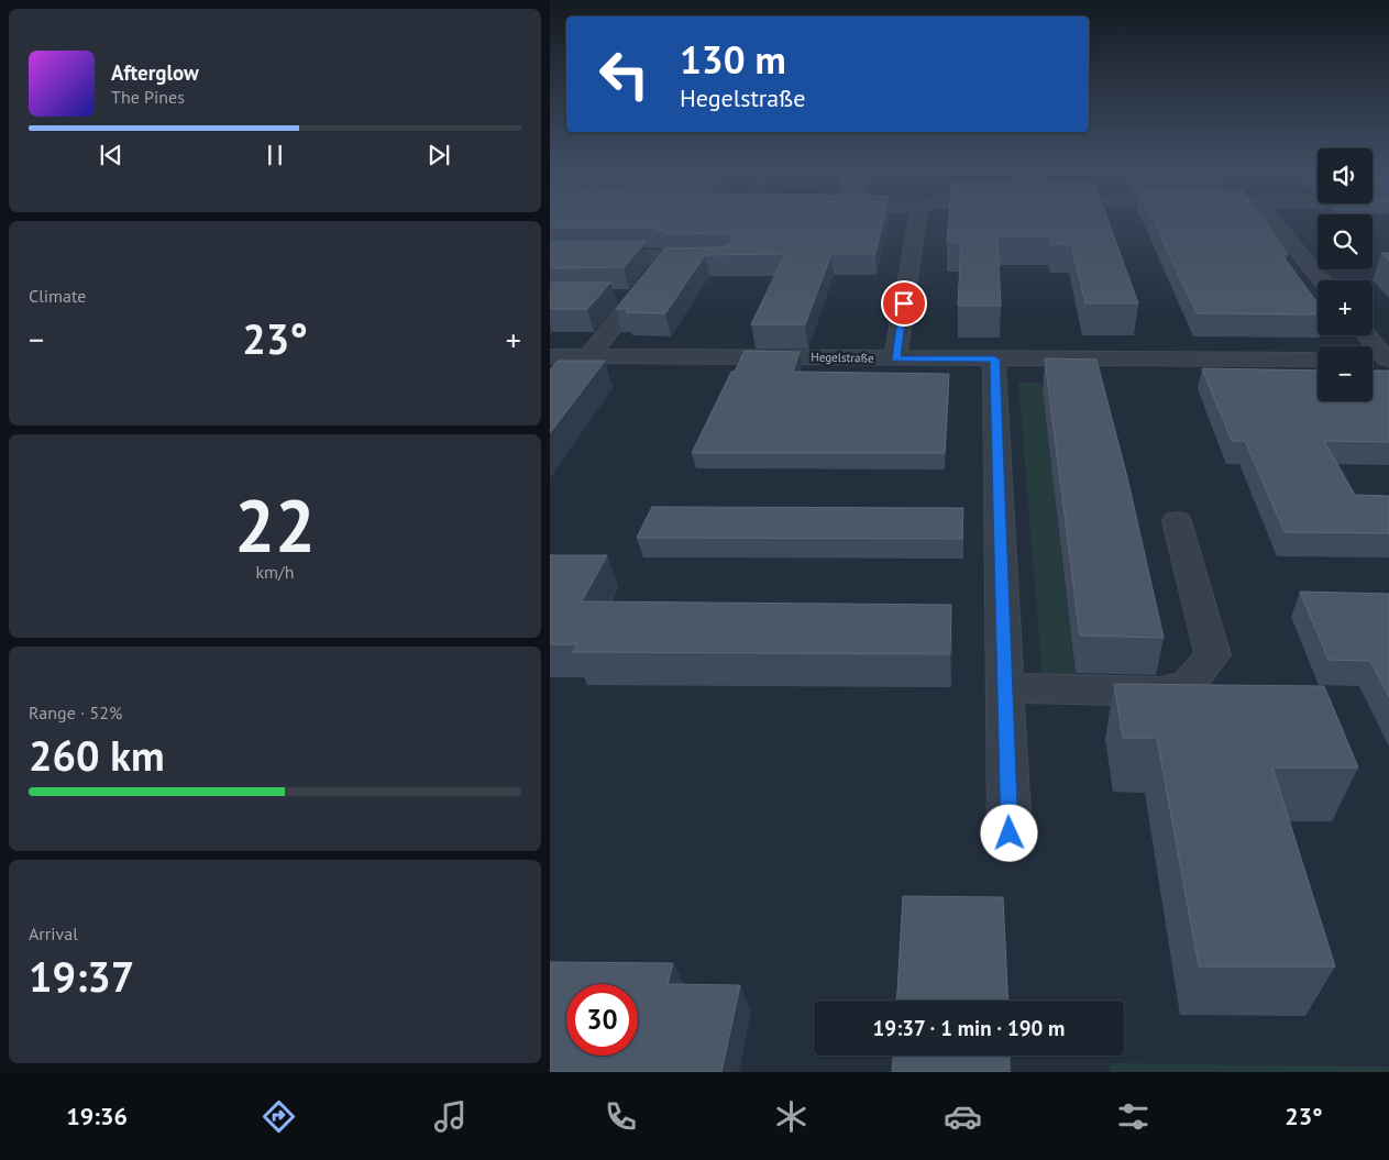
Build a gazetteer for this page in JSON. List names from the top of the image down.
{
  "streets": {
    "street": ["Hegelstraße"]
  },
  "page": {
    "turn": ["130 m", "Hegelstraße"],
    "song": ["Afterglow", "The Pines"],
    "map_buttons": ["+", "−"],
    "tile": [
      "Climate",
      ["22", "km/h"],
      ["Range · 52%", "260 km"],
      ["Arrival", "19:37"]
    ],
    "heat": ["−", "23°", "+"],
    "limit": "30",
    "trip": "19:37 · 1 min · 190 m",
    "tabs": ["19:36", "23°"]
  }
}
